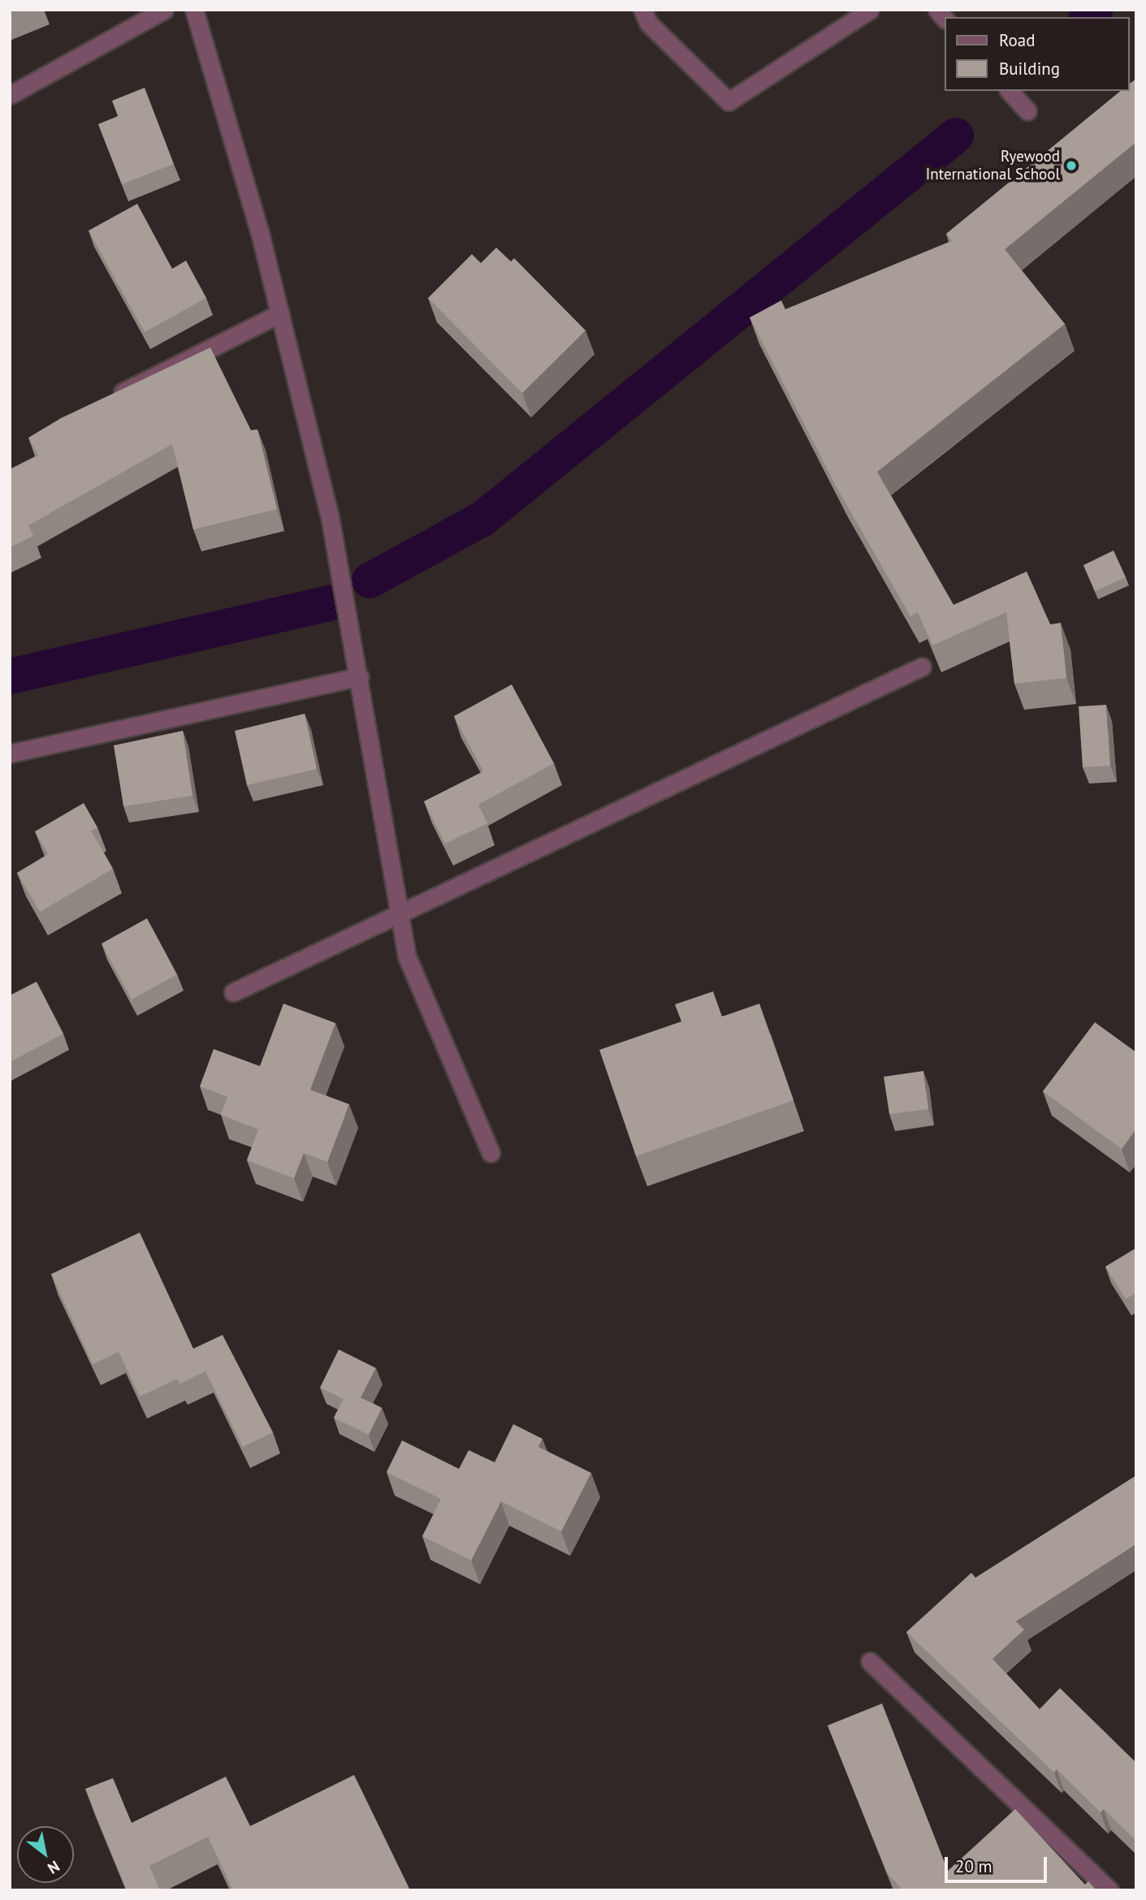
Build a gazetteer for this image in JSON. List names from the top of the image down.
{
  "places": ["Ryewood International School"],
  "legend": ["Road", "Building"],
  "scale_bar": "20 m",
  "north": "bottom right"
}
